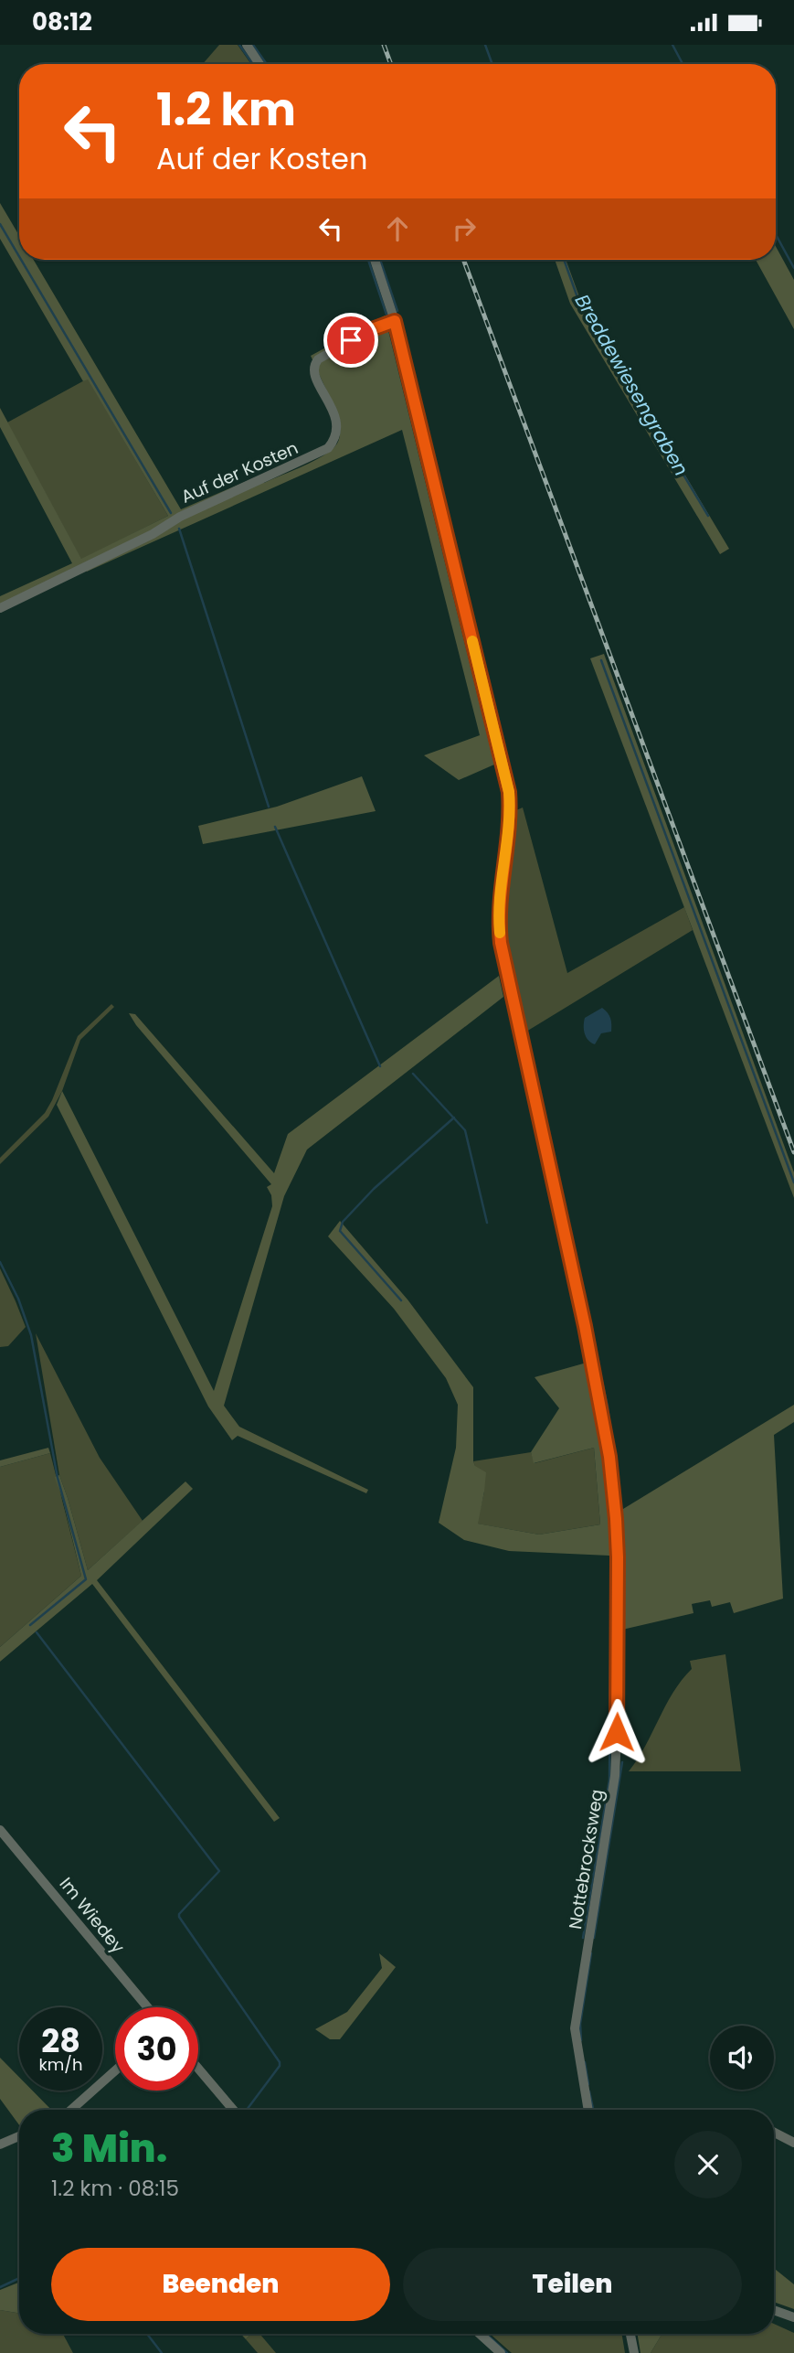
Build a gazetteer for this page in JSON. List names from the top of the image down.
{
  "streets": {
    "street": ["Auf der Kosten", "Nottebrocksweg", "Im Wiedey"]
  },
  "crossings": [
    ["Auf der Kosten", "Nottebrocksweg"]
  ],
  "water": ["Breddewiesengraben"],
  "page": {
    "status": "08:12",
    "turn": ["1.2 km", "Auf der Kosten"],
    "speed": "28 km/h",
    "limit": "30",
    "heading": ["3 Min.", "1.2 km · 08:15"],
    "buttons": ["Beenden", "Teilen"]
  }
}
